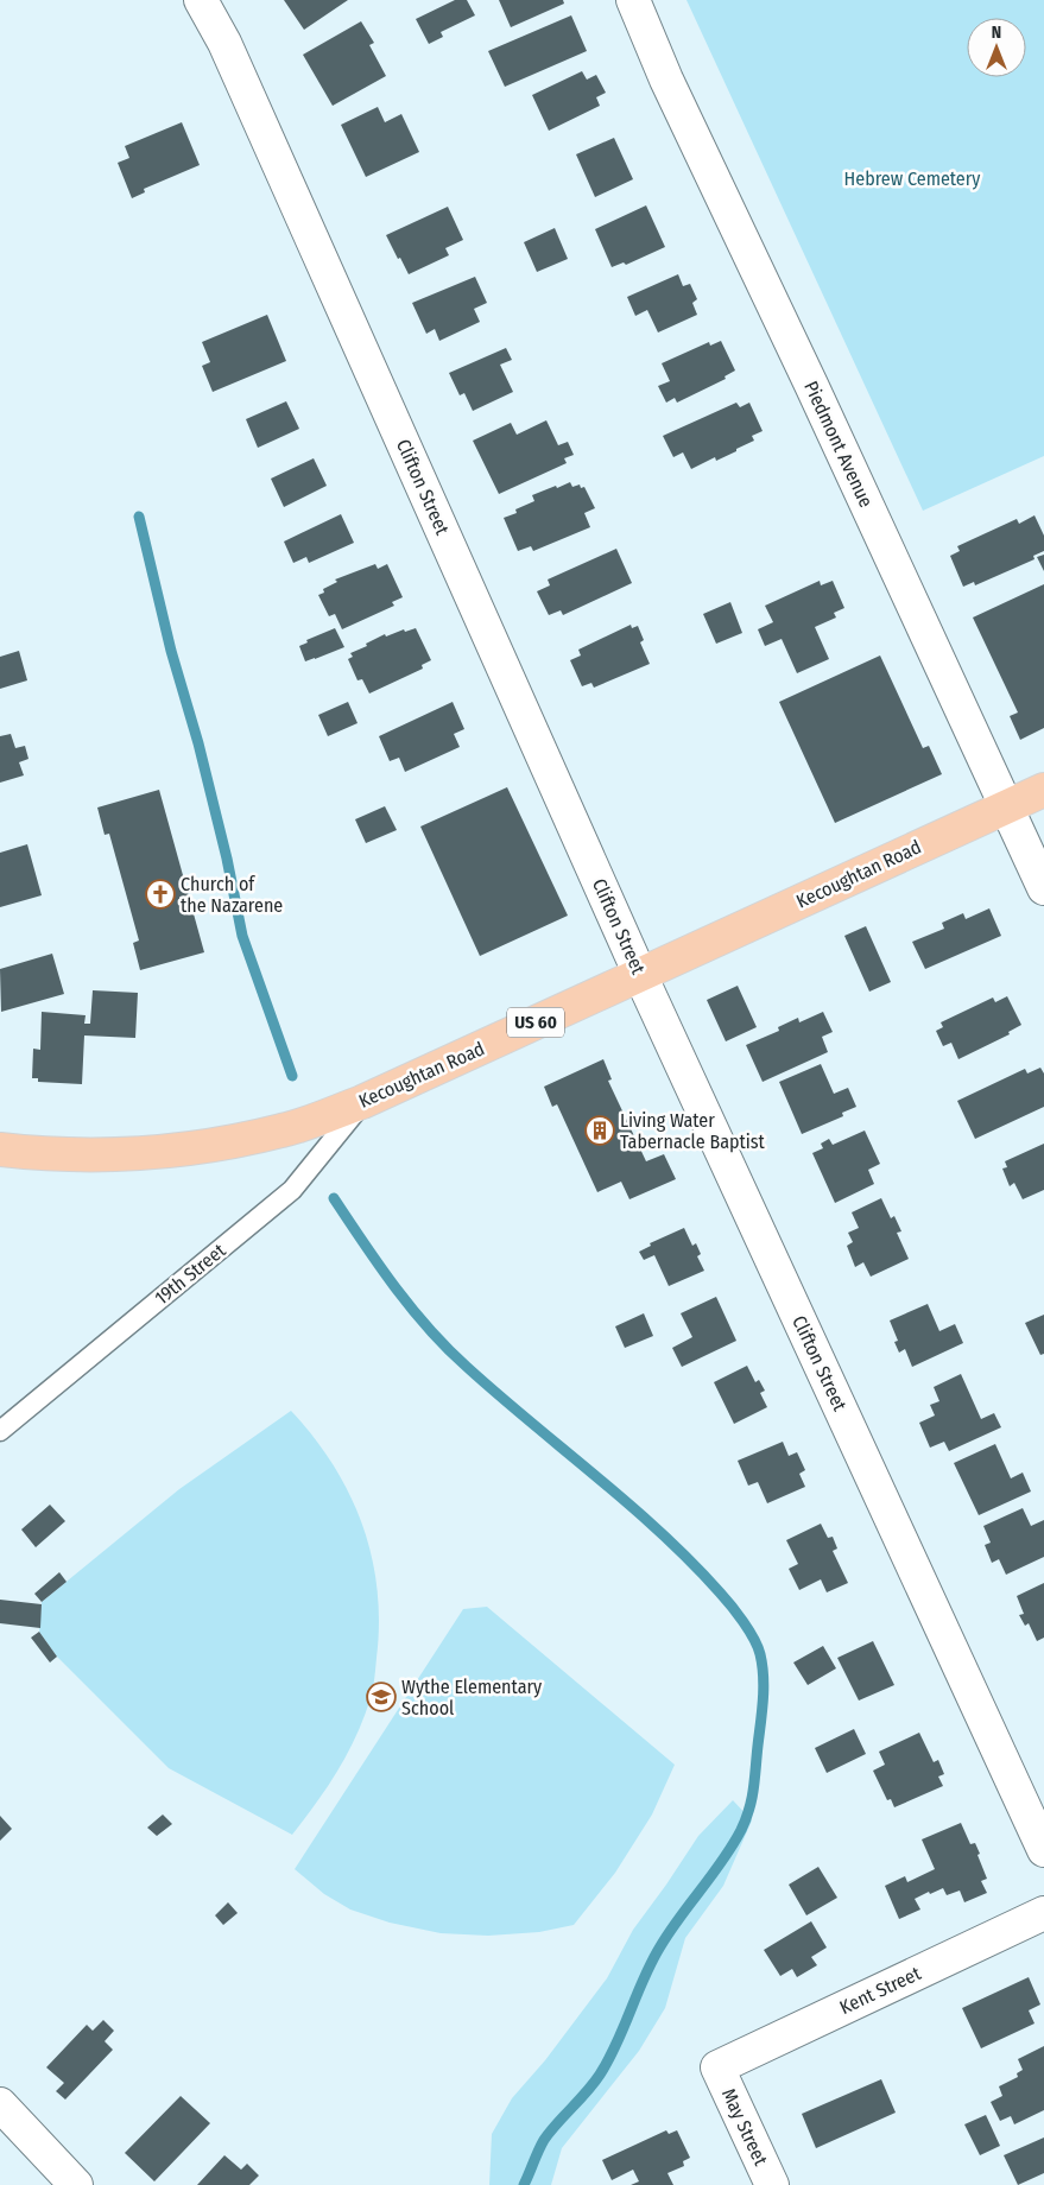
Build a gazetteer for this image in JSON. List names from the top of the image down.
{
  "streets": {
    "main road": ["Kecoughtan Road", "US 60"],
    "street": [
      "Piedmont Avenue",
      "Clifton Street",
      "Kent Street",
      "May Street"
    ],
    "lane": ["19th Street"]
  },
  "crossings": [
    ["Piedmont Avenue", "Kecoughtan Road"],
    ["Clifton Street", "Kecoughtan Road"],
    ["Kecoughtan Road", "19th Street"],
    ["Kent Street", "May Street"]
  ],
  "parks": ["Hebrew Cemetery"],
  "places": {
    "church": ["Church of the Nazarene"],
    "building": ["Living Water Tabernacle Baptist"],
    "school or university": ["Wythe Elementary School"]
  },
  "north": "top"
}
